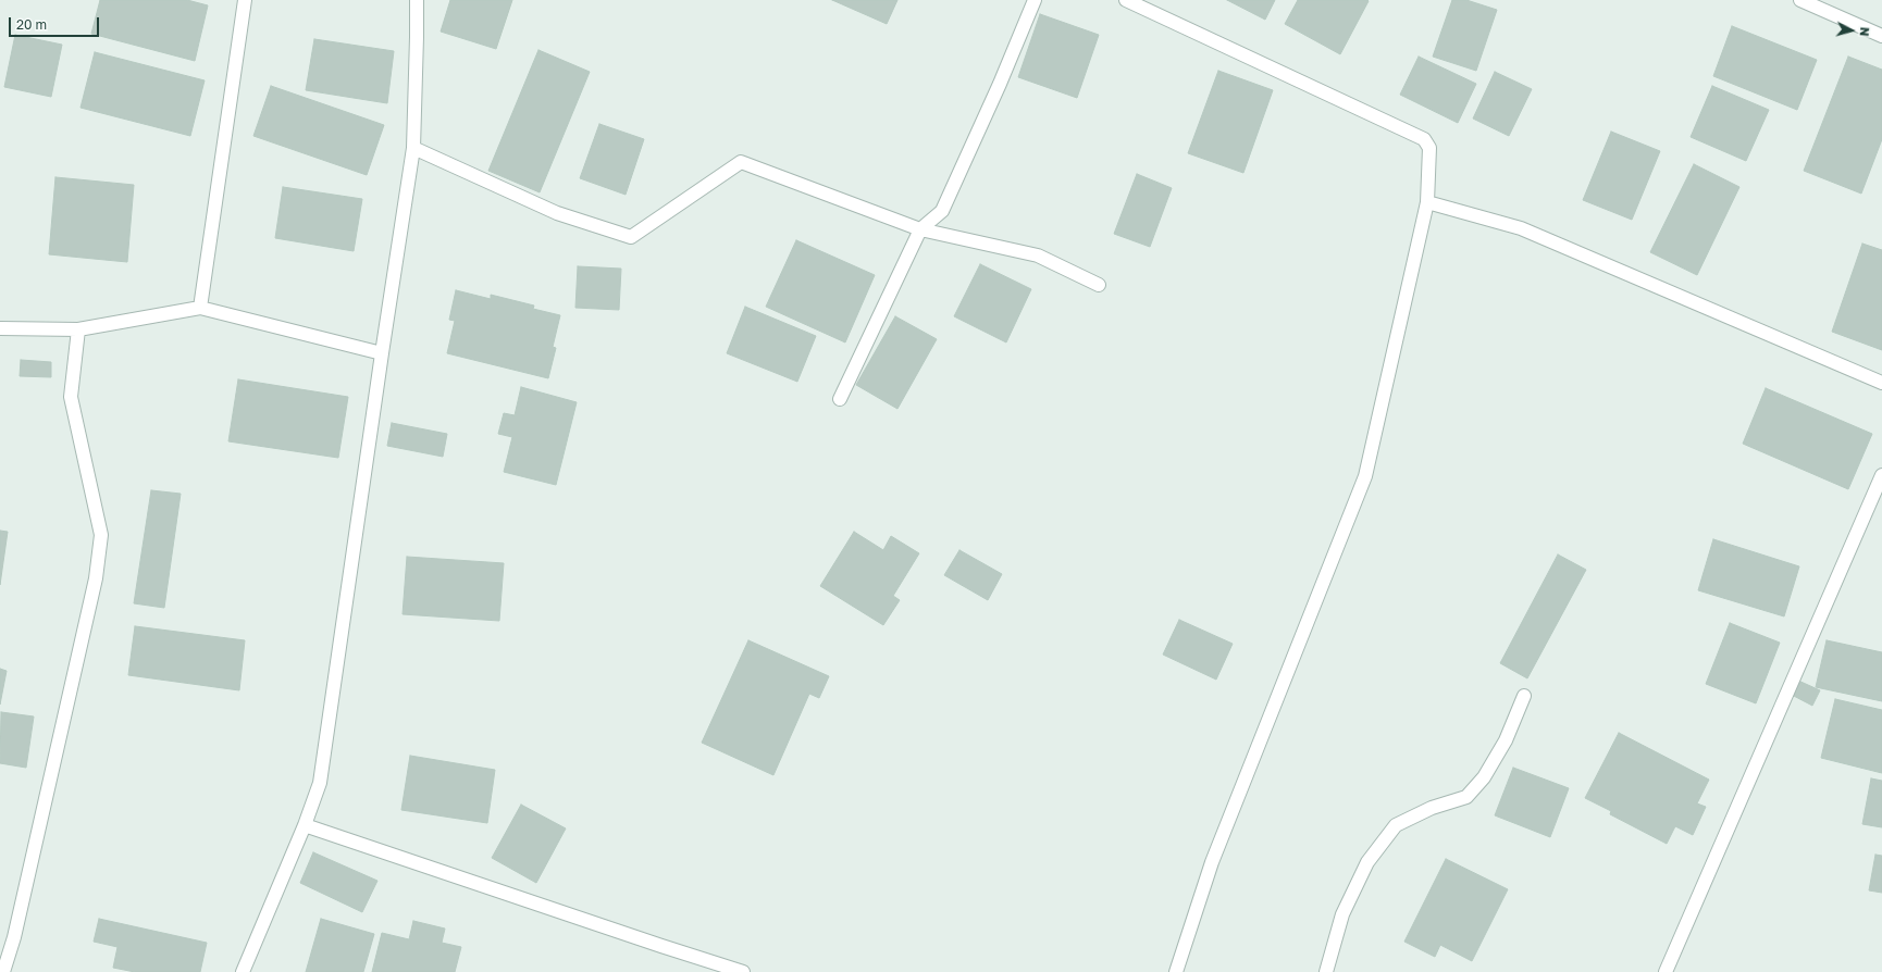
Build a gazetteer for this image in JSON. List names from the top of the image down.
{
  "scale_bar": "20 m",
  "north": "right"
}
